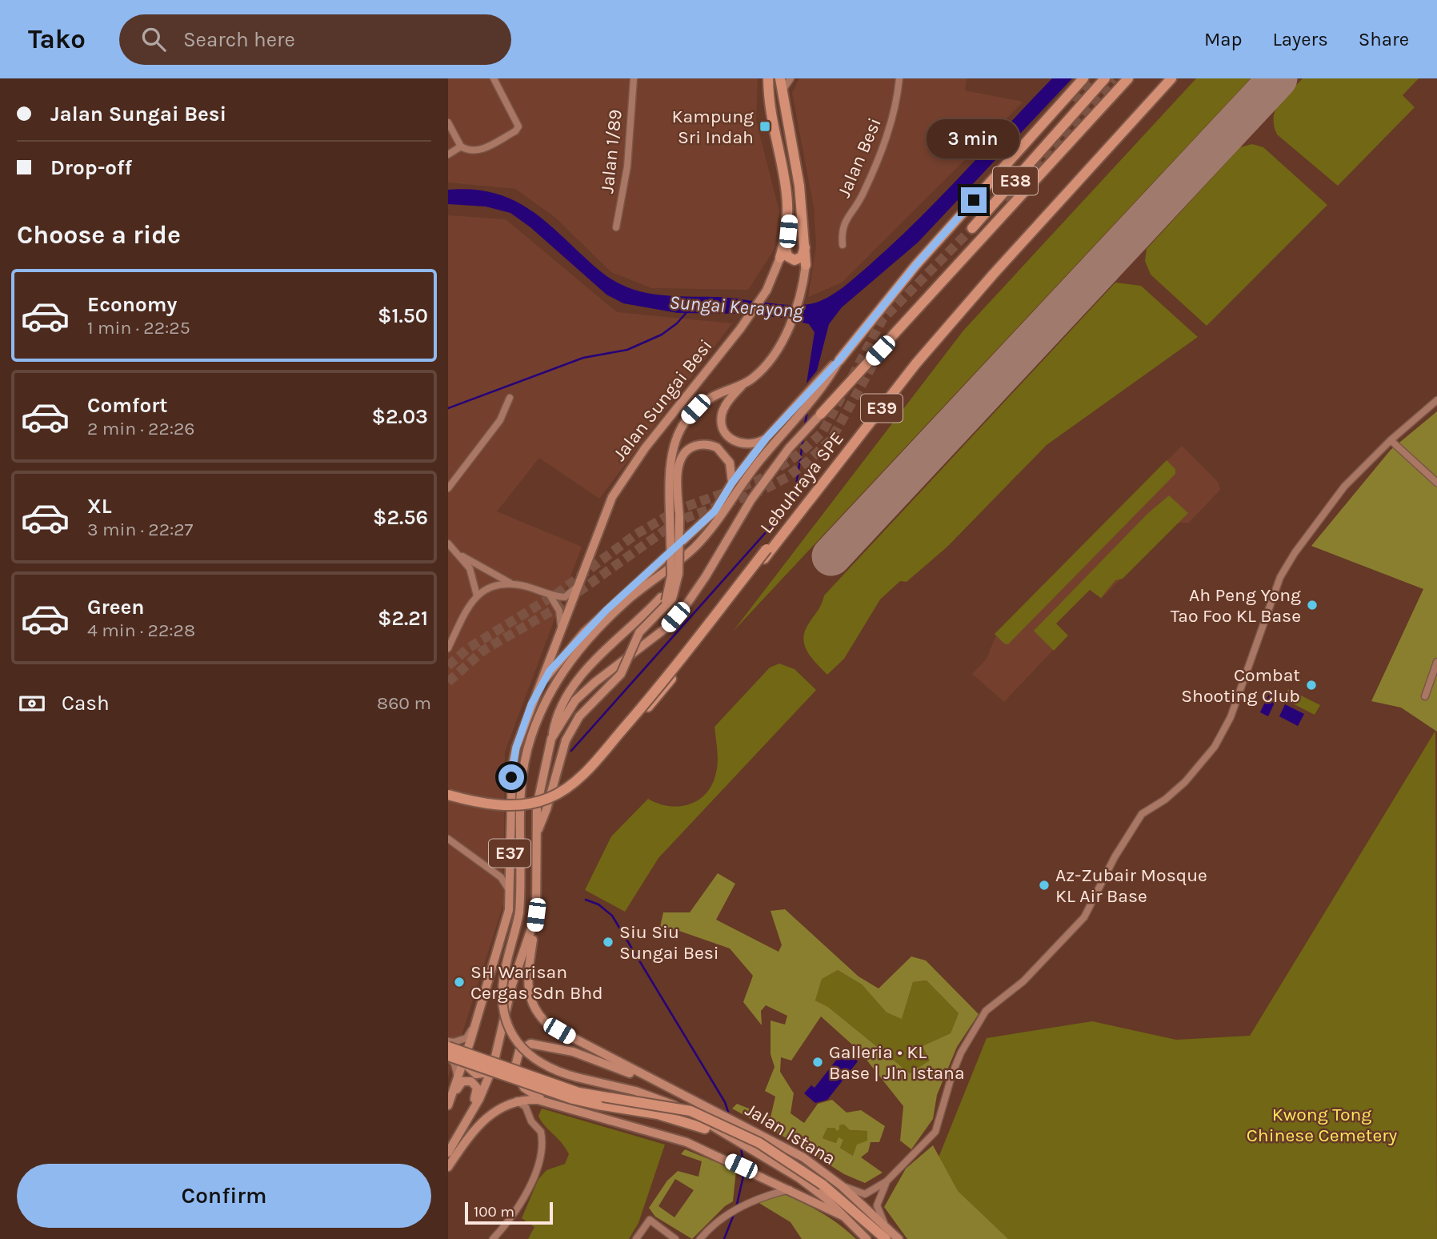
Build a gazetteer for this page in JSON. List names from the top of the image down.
{
  "streets": {
    "highway": [
      "E38",
      "Jalan Sungai Besi",
      "E39",
      "Lebuhraya SPE",
      "E37"
    ],
    "main road": ["Jalan Istana"],
    "street": ["Jalan 1/89", "Jalan Besi"]
  },
  "crossings": [
    ["Jalan Sungai Besi", "E37"]
  ],
  "water": ["Sungai Kerayong"],
  "parks": ["Kwong Tong Chinese Cemetery"],
  "places": {
    "transit": ["Kampung Sri Indah"],
    "other": [
      "Ah Peng Yong Tao Foo KL Base",
      "Combat Shooting Club",
      "Az-Zubair Mosque KL Air Base",
      "Siu Siu Sungai Besi",
      "SH Warisan Cergas Sdn Bhd",
      "Galleria • KL Base | Jln Istana"
    ]
  },
  "scale_bar": "100 m",
  "page": {
    "header": "Tako",
    "search": "Search here",
    "nav": ["Map", "Layers", "Share"],
    "banner": ["Jalan Sungai Besi", "Drop-off"],
    "bubble": "3 min",
    "heading": "Choose a ride",
    "list": [
      {
        "name": "Economy",
        "note": "1 min · 22:25",
        "value": "$1.50"
      },
      {
        "name": "Comfort",
        "note": "2 min · 22:26",
        "value": "$2.03"
      },
      {
        "name": "XL",
        "note": "3 min · 22:27",
        "value": "$2.56"
      },
      {
        "name": "Green",
        "note": "4 min · 22:28",
        "value": "$2.21"
      }
    ],
    "pay": ["Cash", "860 m"],
    "buttons": "Confirm",
    "scale": "100 m"
  }
}
